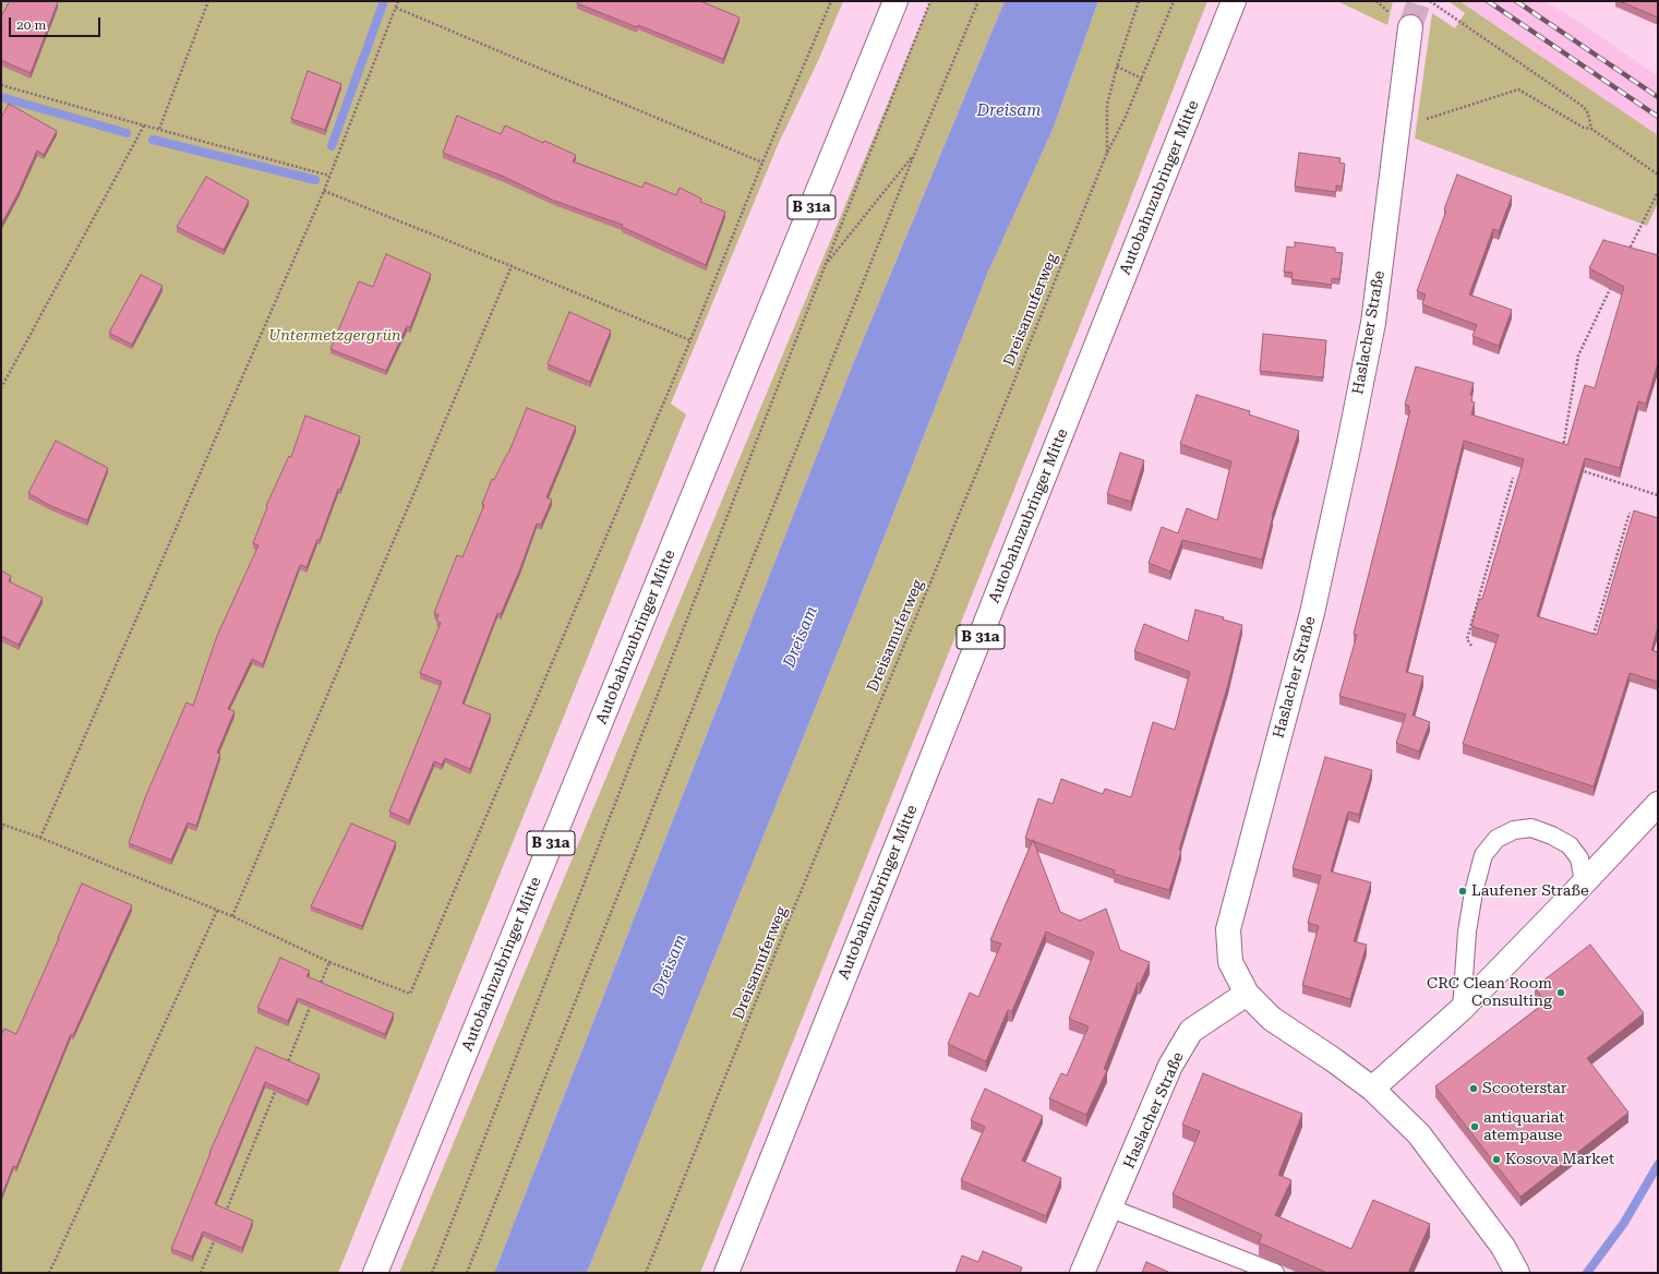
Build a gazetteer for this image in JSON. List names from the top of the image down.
{
  "streets": {
    "main road": ["Autobahnzubringer Mitte", "B 31a", "Haslacher Straße"],
    "path": ["Dreisamuferweg"]
  },
  "water": ["Dreisam"],
  "parks": ["Untermetzgergrün"],
  "places": [
    "Laufener Straße",
    "CRC Clean Room Consulting",
    "Scooterstar",
    "antiquariat atempause",
    "Kosova Market"
  ],
  "scale_bar": "20 m"
}
